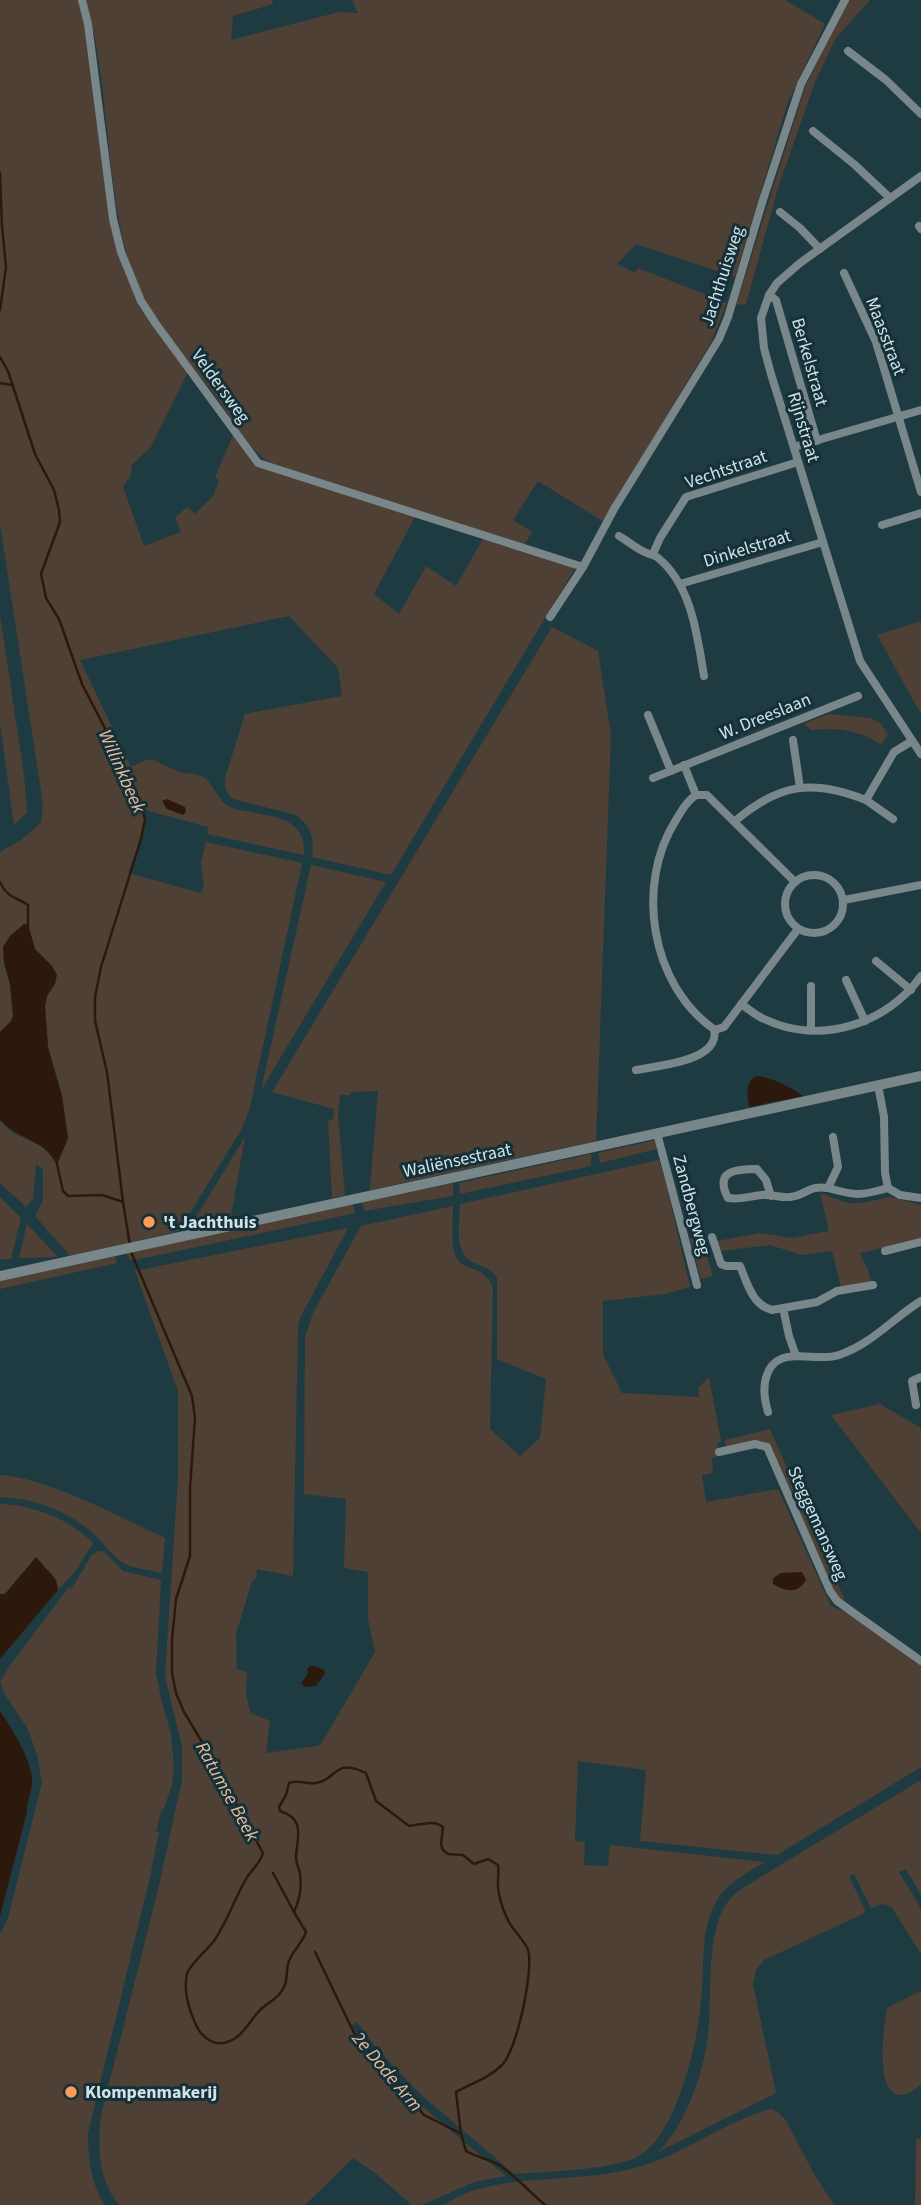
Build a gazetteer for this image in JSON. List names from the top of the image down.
{
  "streets": {
    "street": [
      "Jachthuisweg",
      "Maasstraat",
      "Berkelstraat",
      "Veldersweg",
      "Rijnstraat",
      "Vechtstraat",
      "Dinkelstraat",
      "W. Dreeslaan",
      "Waliënsestraat",
      "Zandbergweg",
      "Steggemansweg"
    ]
  },
  "crossings": [
    ["Jachthuisweg", "Veldersweg"],
    ["Berkelstraat", "Rijnstraat"],
    ["Rijnstraat", "Vechtstraat"],
    ["Rijnstraat", "Dinkelstraat"],
    ["Waliënsestraat", "Zandbergweg"]
  ],
  "water": ["Willinkbeek", "Ratumse Beek", "2e Dode Arm"],
  "places": ["'t Jachthuis", "Klompenmakerij"]
}
